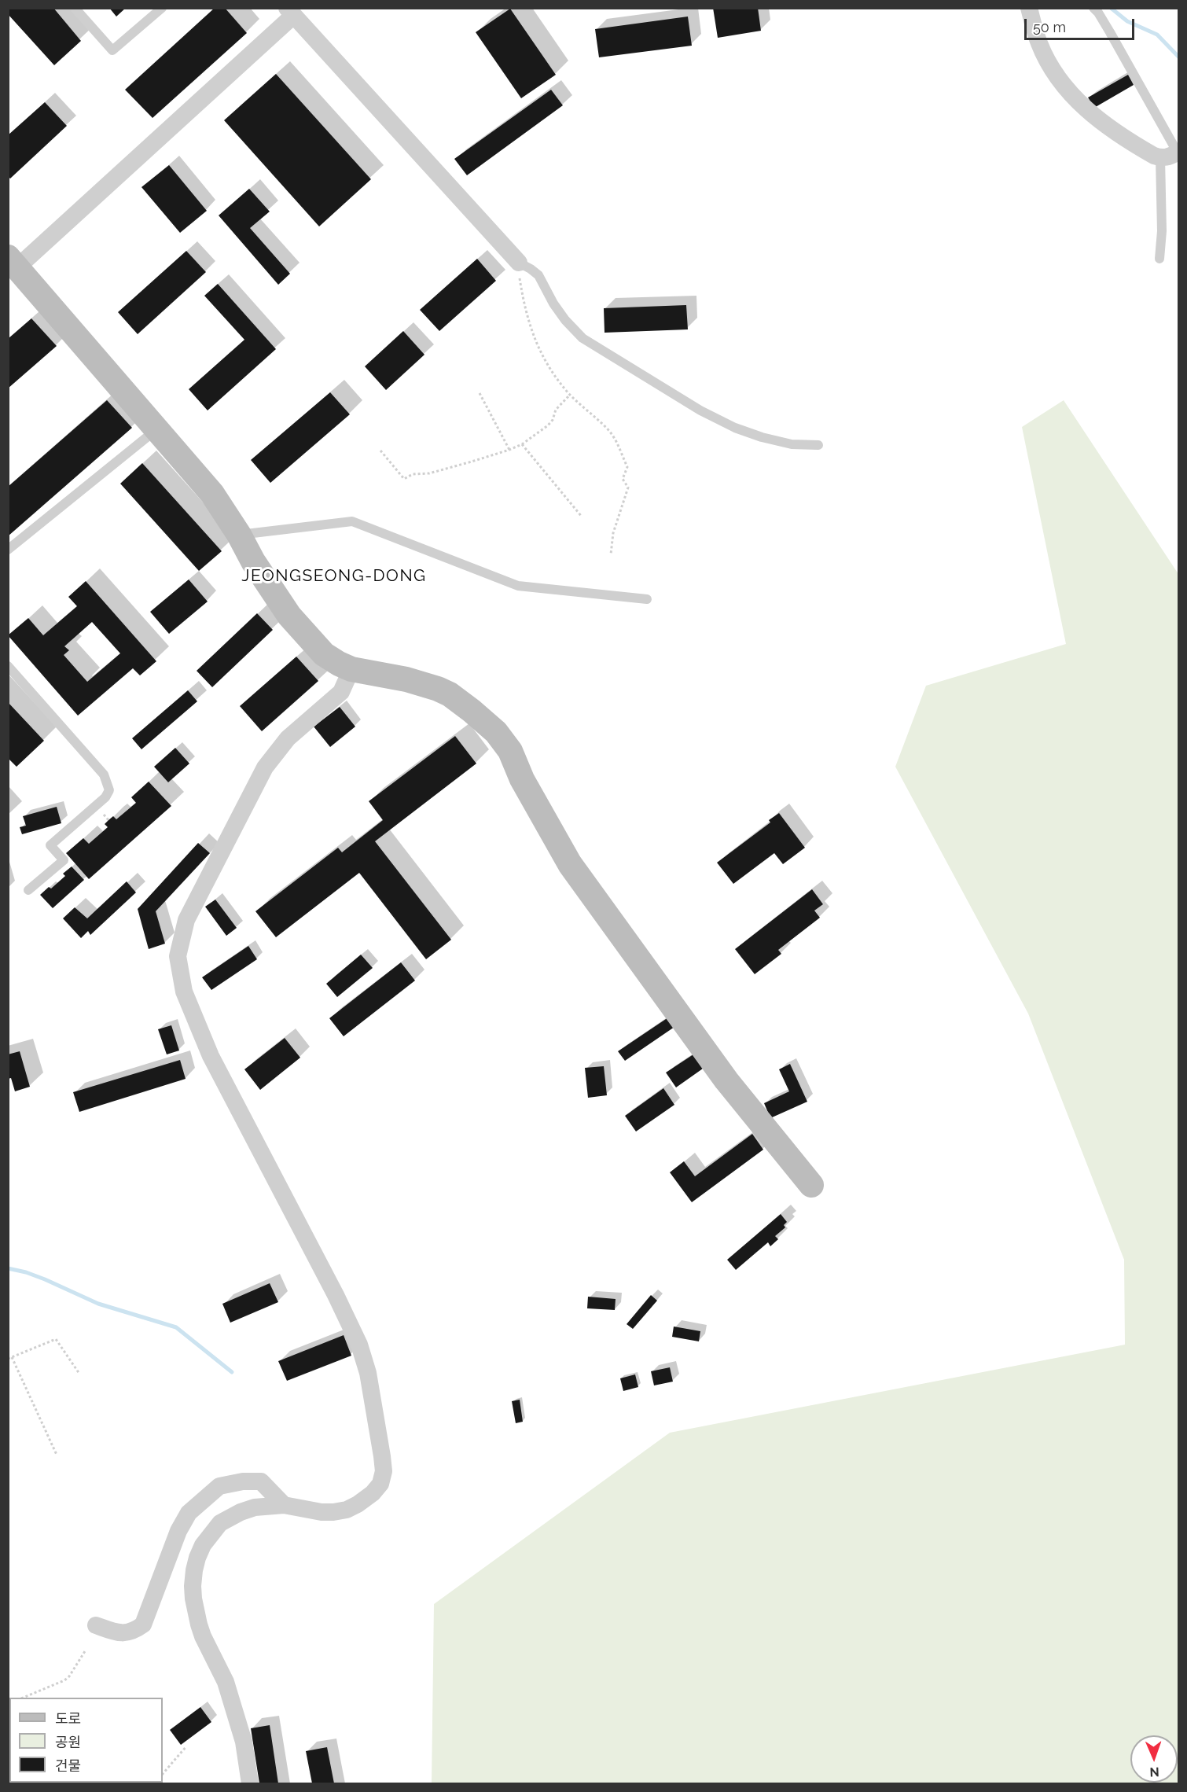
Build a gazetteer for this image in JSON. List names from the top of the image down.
{
  "districts": ["JEONGSEONG-DONG"],
  "legend": ["도로", "공원", "건물"],
  "scale_bar": "50 m",
  "north": "bottom"
}
